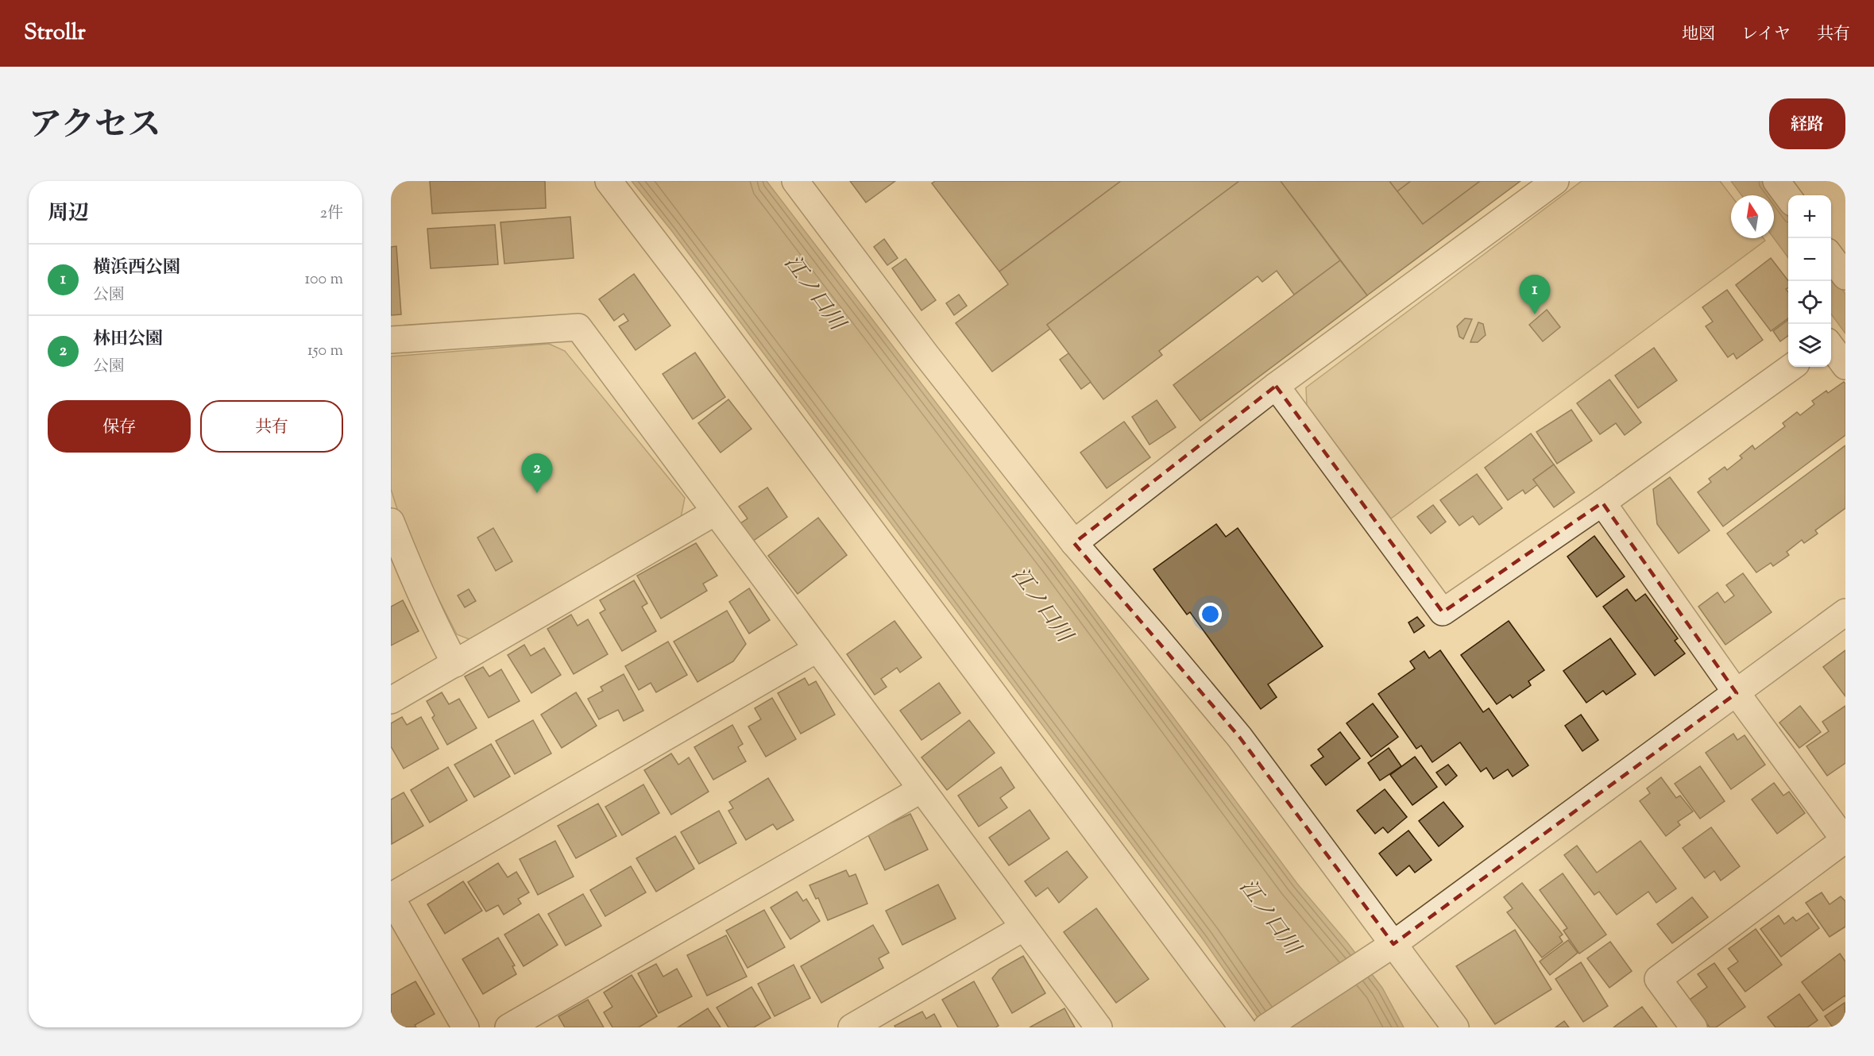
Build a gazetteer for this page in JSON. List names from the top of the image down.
{
  "water": ["江ノ口川"],
  "north": "top",
  "page": {
    "header": "Strollr",
    "nav": ["地図", "レイヤ", "共有"],
    "title": "アクセス",
    "buttons": [
      "経路",
      ["保存", "共有"]
    ],
    "heading": ["周辺", "2件"],
    "map_buttons": ["+", "−"],
    "list": [
      {
        "mark": "1",
        "name": "横浜西公園",
        "note": "公園",
        "value": "100 m"
      },
      {
        "mark": "2",
        "name": "林田公園",
        "note": "公園",
        "value": "150 m"
      }
    ],
    "pins": ["1", "2"]
  }
}
